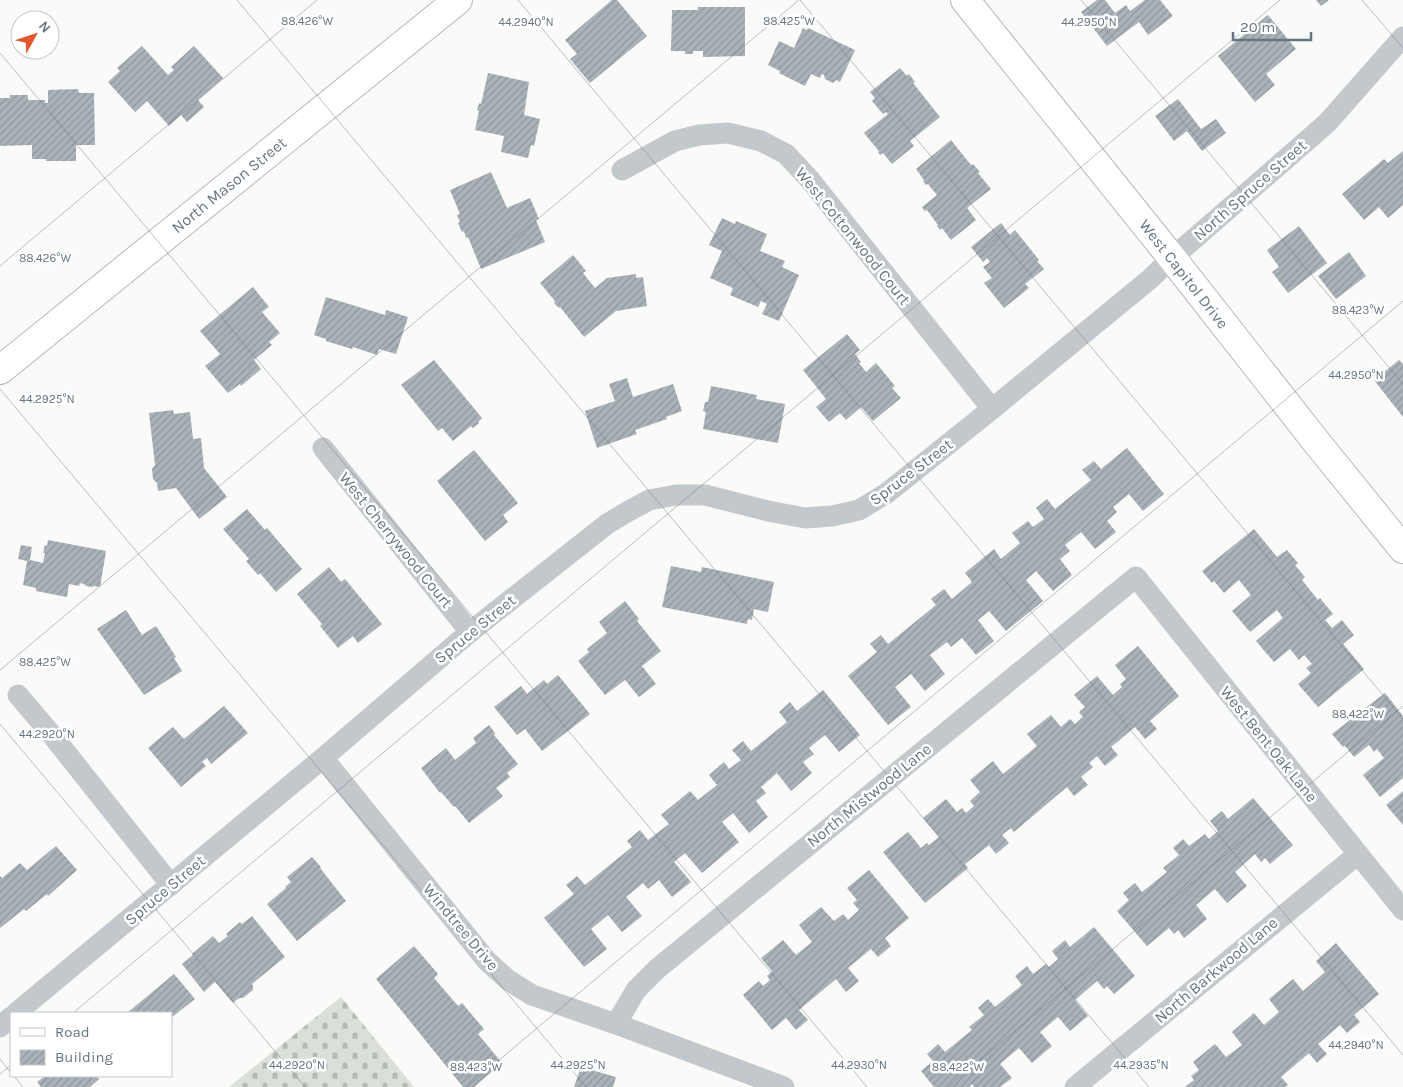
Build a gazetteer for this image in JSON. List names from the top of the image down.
{
  "streets": {
    "street": [
      "North Mason Street",
      "North Spruce Street",
      "West Cottonwood Court",
      "West Capitol Drive",
      "Spruce Street",
      "West Cherrywood Court",
      "West Bent Oak Lane",
      "North Mistwood Lane",
      "Windtree Drive",
      "North Barkwood Lane"
    ]
  },
  "crossings": [
    ["North Spruce Street", "West Cottonwood Court"],
    ["North Spruce Street", "West Capitol Drive"],
    ["North Spruce Street", "Spruce Street"],
    ["West Cottonwood Court", "Spruce Street"],
    ["Spruce Street", "West Cherrywood Court"],
    ["Spruce Street", "Windtree Drive"],
    ["West Bent Oak Lane", "North Mistwood Lane"],
    ["West Bent Oak Lane", "North Barkwood Lane"],
    ["North Mistwood Lane", "Windtree Drive"]
  ],
  "legend": ["Road", "Building"],
  "scale_bar": "20 m",
  "north": "top right",
  "coordinates": [
    "88.426°W",
    "88.425°W",
    "44.2940°N",
    "44.2950°N",
    "88.423°W",
    "44.2925°N",
    "88.422°W",
    "44.2920°N",
    "44.2930°N",
    "44.2935°N"
  ]
}
